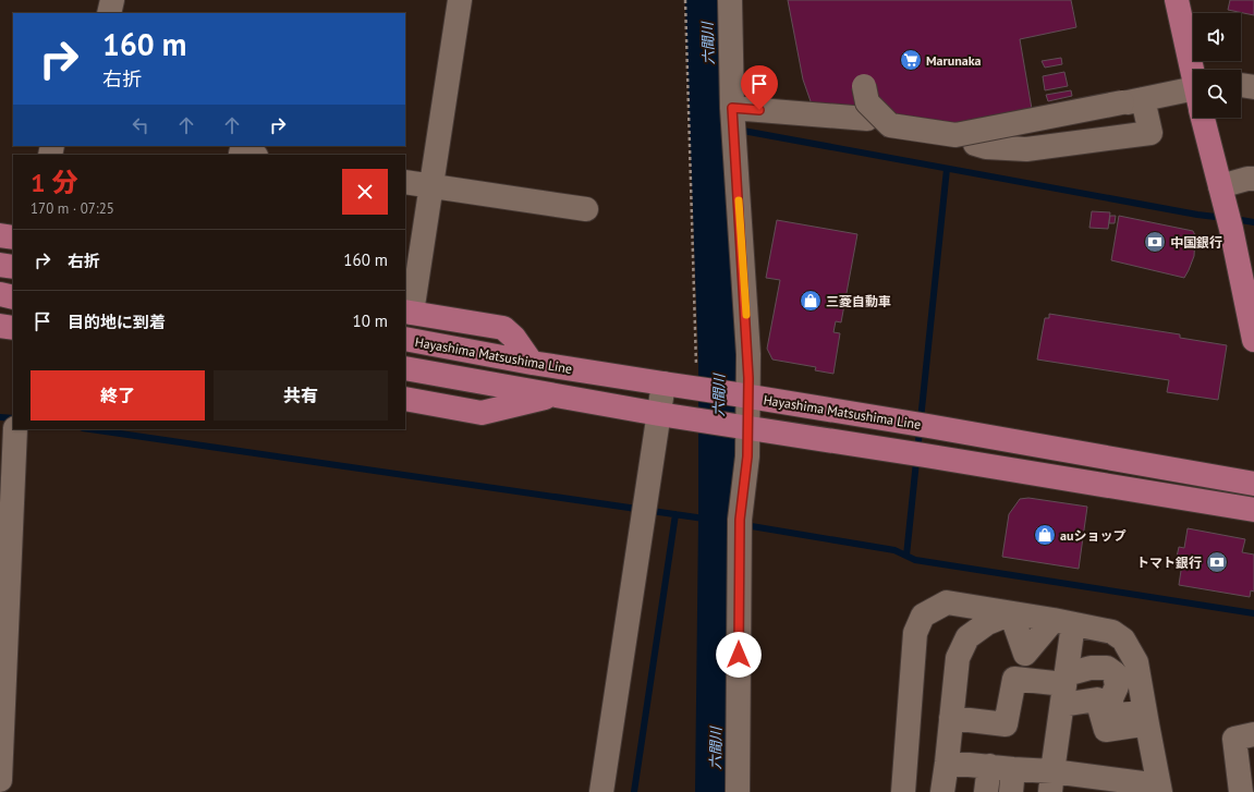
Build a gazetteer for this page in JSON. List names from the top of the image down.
{
  "streets": {
    "main road": ["Hayashima Matsushima Line"]
  },
  "water": ["六間川"],
  "places": {
    "supermarket": ["Marunaka"],
    "bank": ["中国銀行", "トマト銀行"],
    "shop": ["三菱自動車", "auショップ"]
  },
  "page": {
    "turn": ["160 m", "右折"],
    "heading": ["1 分", "170 m · 07:25"],
    "list": [
      {
        "name": "右折",
        "value": "160 m"
      },
      {
        "name": "目的地に到着",
        "value": "10 m"
      }
    ],
    "buttons": ["終了", "共有"]
  }
}
